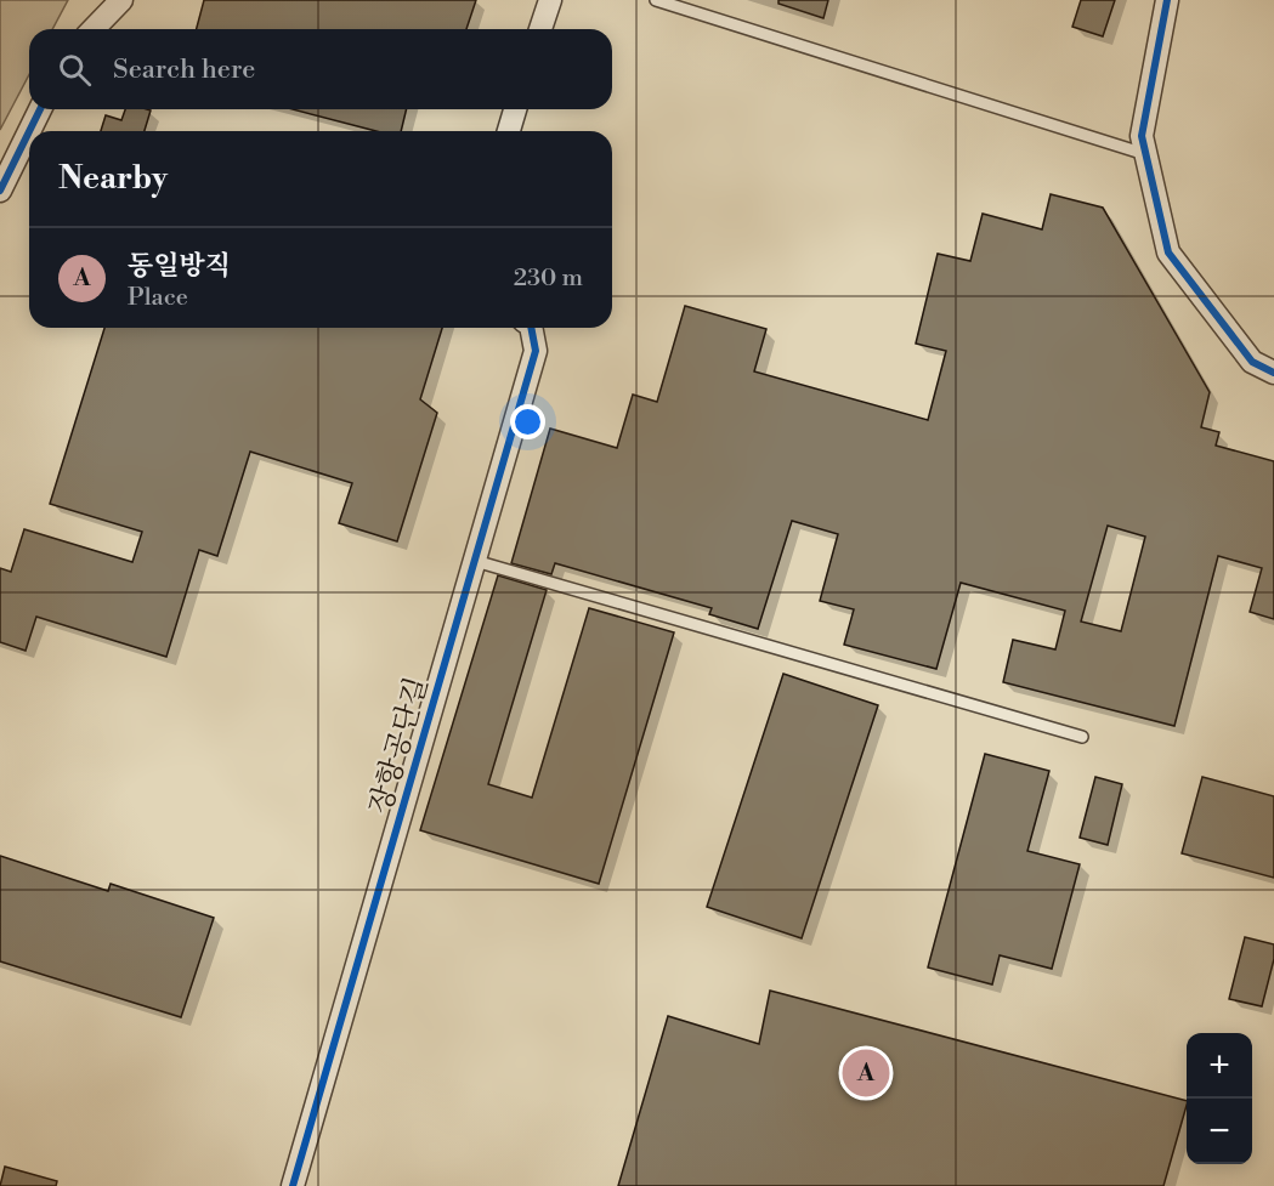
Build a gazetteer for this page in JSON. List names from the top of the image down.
{
  "streets": {
    "street": ["장항공단길"]
  },
  "page": {
    "search": "Search here",
    "heading": "Nearby",
    "list": [
      {
        "mark": "A",
        "name": "동일방직",
        "note": "Place",
        "value": "230 m"
      }
    ],
    "map_buttons": ["+", "−"],
    "pins": "A"
  }
}
